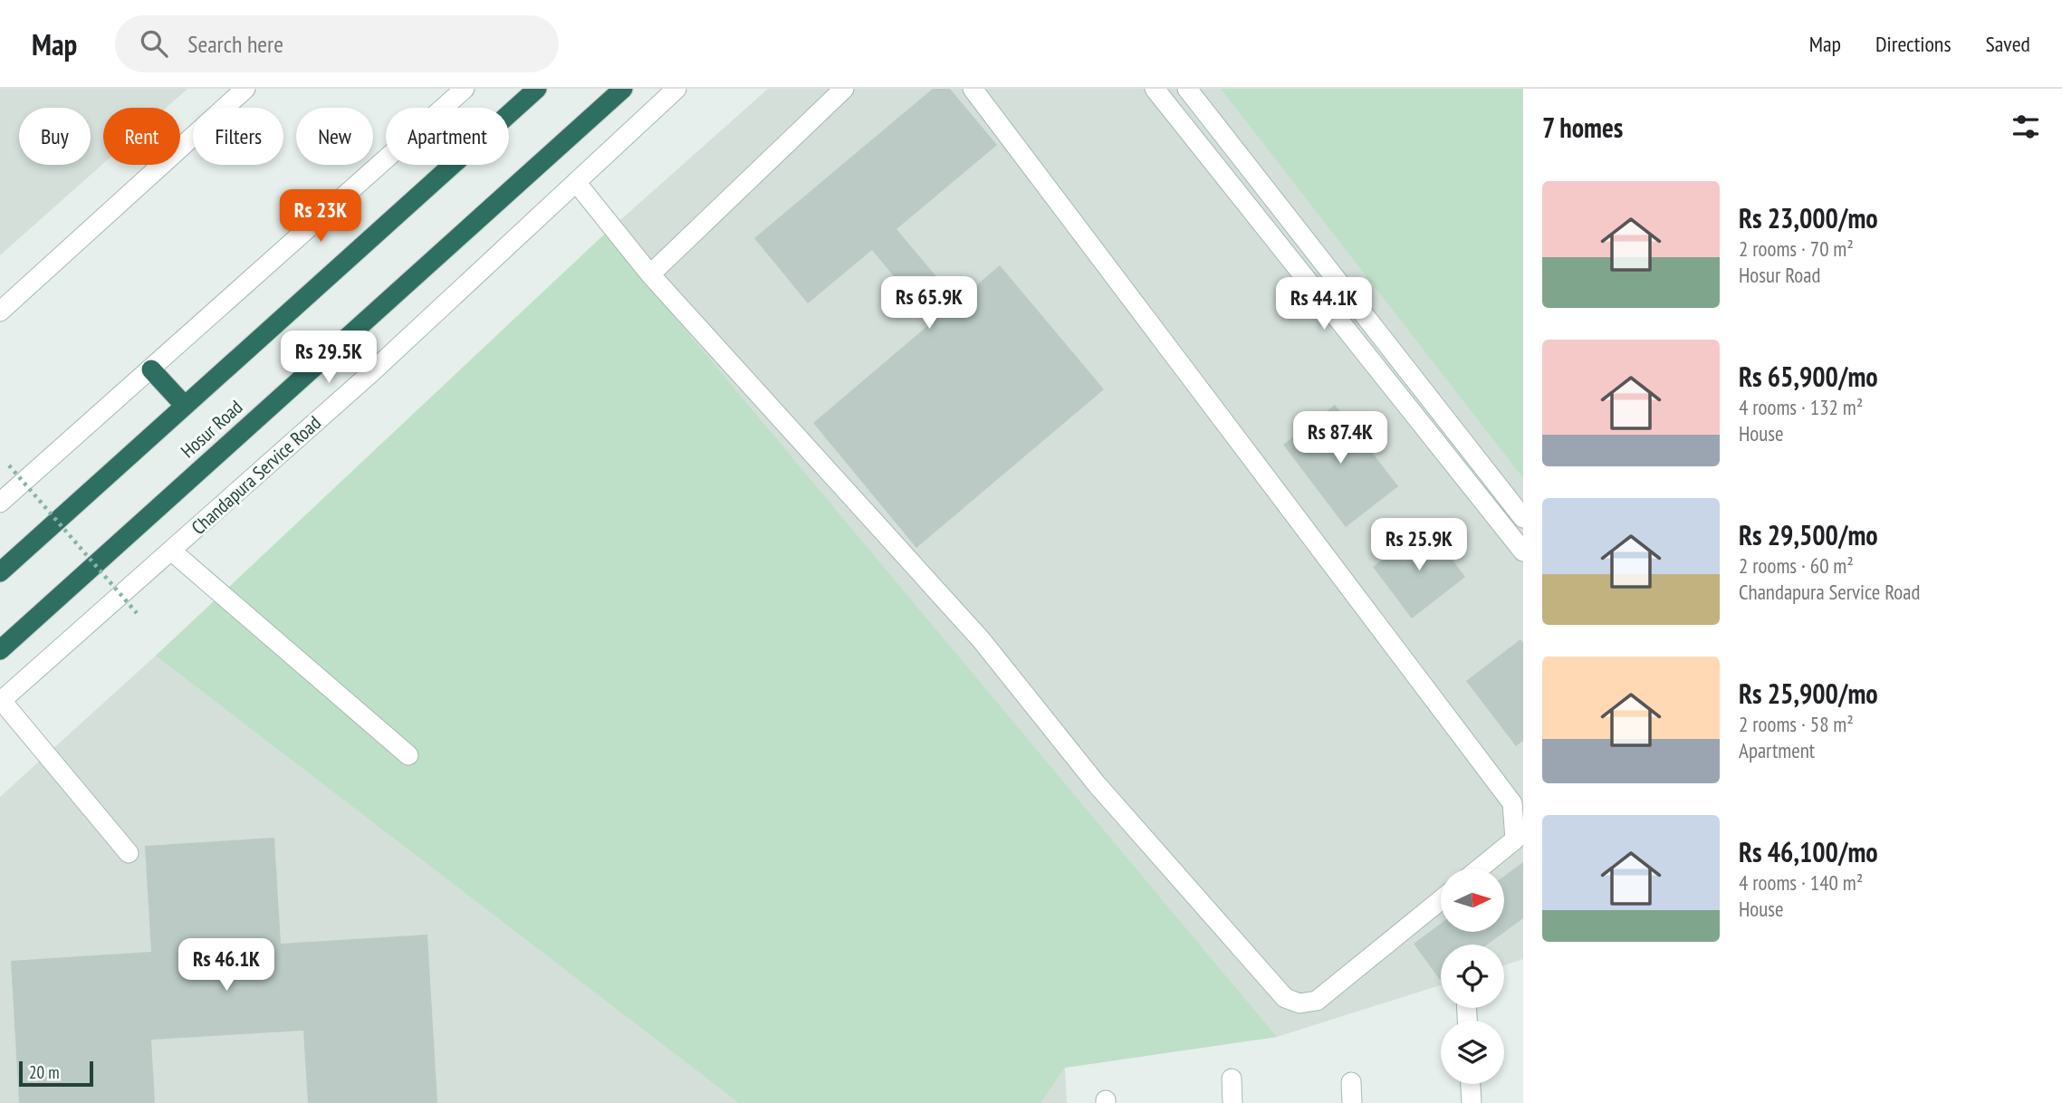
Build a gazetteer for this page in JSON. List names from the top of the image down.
{
  "streets": {
    "highway": ["Hosur Road"],
    "street": ["Chandapura Service Road"]
  },
  "scale_bar": "20 m",
  "north": "right",
  "page": {
    "header": "Map",
    "search": "Search here",
    "nav": ["Map", "Directions", "Saved"],
    "heading": "7 homes",
    "chip": [
      "Buy",
      "Rent",
      "Filters",
      "New",
      "Apartment"
    ],
    "list": [
      {
        "name": "Rs 23,000/mo",
        "note": "2 rooms · 70 m² · Hosur Road"
      },
      {
        "name": "Rs 65,900/mo",
        "note": "4 rooms · 132 m² · House"
      },
      {
        "name": "Rs 29,500/mo",
        "note": "2 rooms · 60 m² · Chandapura Service Road"
      },
      {
        "name": "Rs 25,900/mo",
        "note": "2 rooms · 58 m² · Apartment"
      },
      {
        "name": "Rs 46,100/mo",
        "note": "4 rooms · 140 m² · House"
      }
    ],
    "price": [
      "Rs 23K",
      "Rs 65.9K",
      "Rs 44.1K",
      "Rs 29.5K",
      "Rs 87.4K",
      "Rs 25.9K",
      "Rs 46.1K"
    ],
    "scale": "20 m"
  }
}
